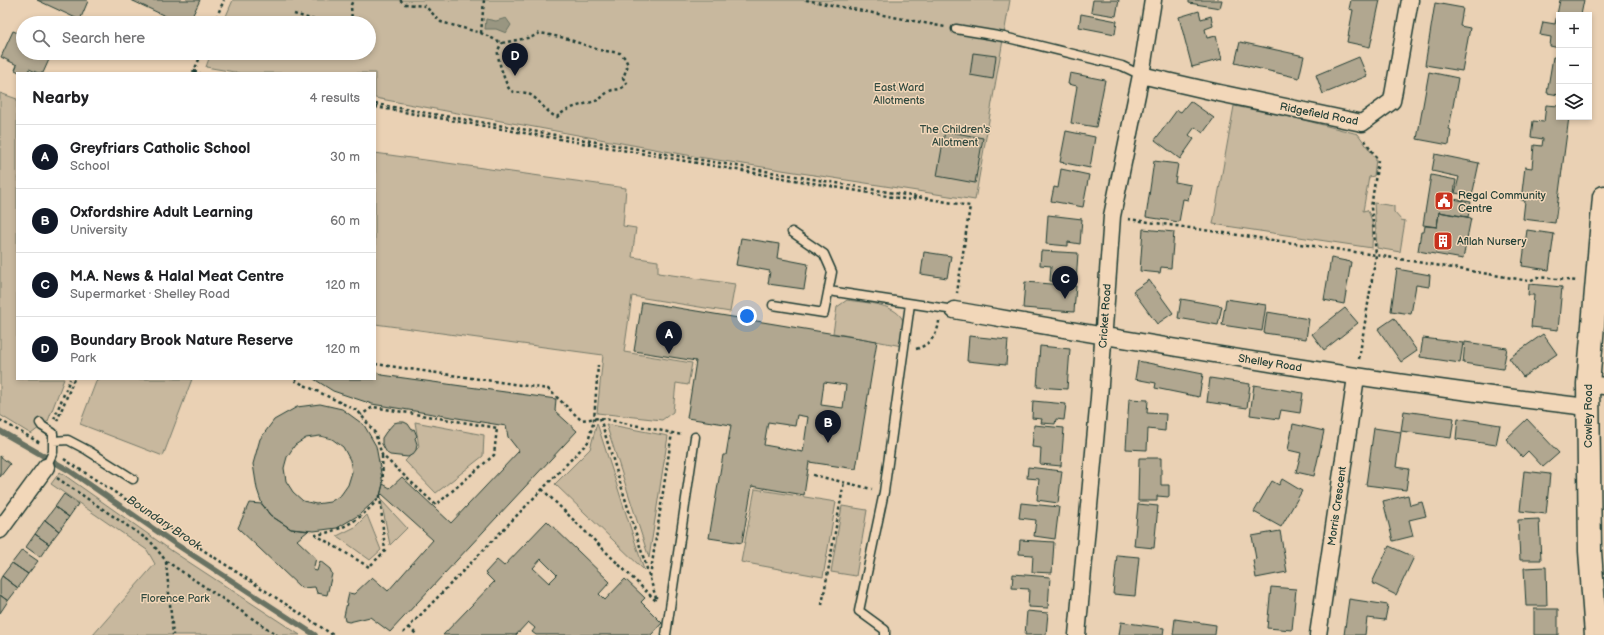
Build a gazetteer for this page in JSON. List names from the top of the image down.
{
  "streets": {
    "main road": ["Cowley Road"],
    "street": [
      "Ridgefield Road",
      "Cricket Road",
      "Shelley Road",
      "Morris Crescent"
    ]
  },
  "crossings": [
    ["Ridgefield Road", "Cricket Road"],
    ["Cricket Road", "Shelley Road"],
    ["Shelley Road", "Cowley Road"],
    ["Shelley Road", "Morris Crescent"]
  ],
  "water": ["Boundary Brook"],
  "parks": ["East Ward Allotments", "The Children's Allotment", "Florence Park"],
  "places": {
    "public building": ["Regal Community Centre"],
    "building": ["Afllah Nursery"]
  },
  "page": {
    "map_buttons": ["+", "−"],
    "search": "Search here",
    "pins": [
      "D",
      "C",
      "A",
      "B"
    ],
    "heading": ["Nearby", "4 results"],
    "list": [
      {
        "mark": "A",
        "name": "Greyfriars Catholic School",
        "note": "School",
        "value": "30 m"
      },
      {
        "mark": "B",
        "name": "Oxfordshire Adult Learning",
        "note": "University",
        "value": "60 m"
      },
      {
        "mark": "C",
        "name": "M.A. News & Halal Meat Centre",
        "note": "Supermarket · Shelley Road",
        "value": "120 m"
      },
      {
        "mark": "D",
        "name": "Boundary Brook Nature Reserve",
        "note": "Park",
        "value": "120 m"
      }
    ]
  }
}
